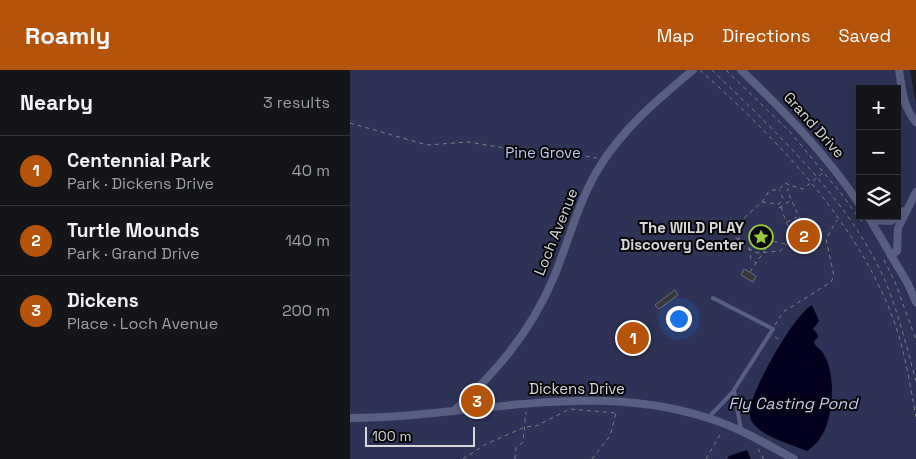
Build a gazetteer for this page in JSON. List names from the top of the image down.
{
  "streets": {
    "street": ["Grand Drive", "Loch Avenue", "Dickens Drive"]
  },
  "crossings": [
    ["Loch Avenue", "Dickens Drive"]
  ],
  "water": ["Fly Casting Pond"],
  "parks": ["Pine Grove"],
  "places": {
    "place": ["The WILD PLAY Discovery Center"]
  },
  "scale_bar": "100 m",
  "page": {
    "header": "Roamly",
    "nav": ["Map", "Directions", "Saved"],
    "heading": ["Nearby", "3 results"],
    "map_buttons": ["+", "−"],
    "list": [
      {
        "mark": "1",
        "name": "Centennial Park",
        "note": "Park · Dickens Drive",
        "value": "40 m"
      },
      {
        "mark": "2",
        "name": "Turtle Mounds",
        "note": "Park · Grand Drive",
        "value": "140 m"
      },
      {
        "mark": "3",
        "name": "Dickens",
        "note": "Place · Loch Avenue",
        "value": "200 m"
      }
    ],
    "pins": ["2", "1", "3"],
    "scale": "100 m"
  }
}
